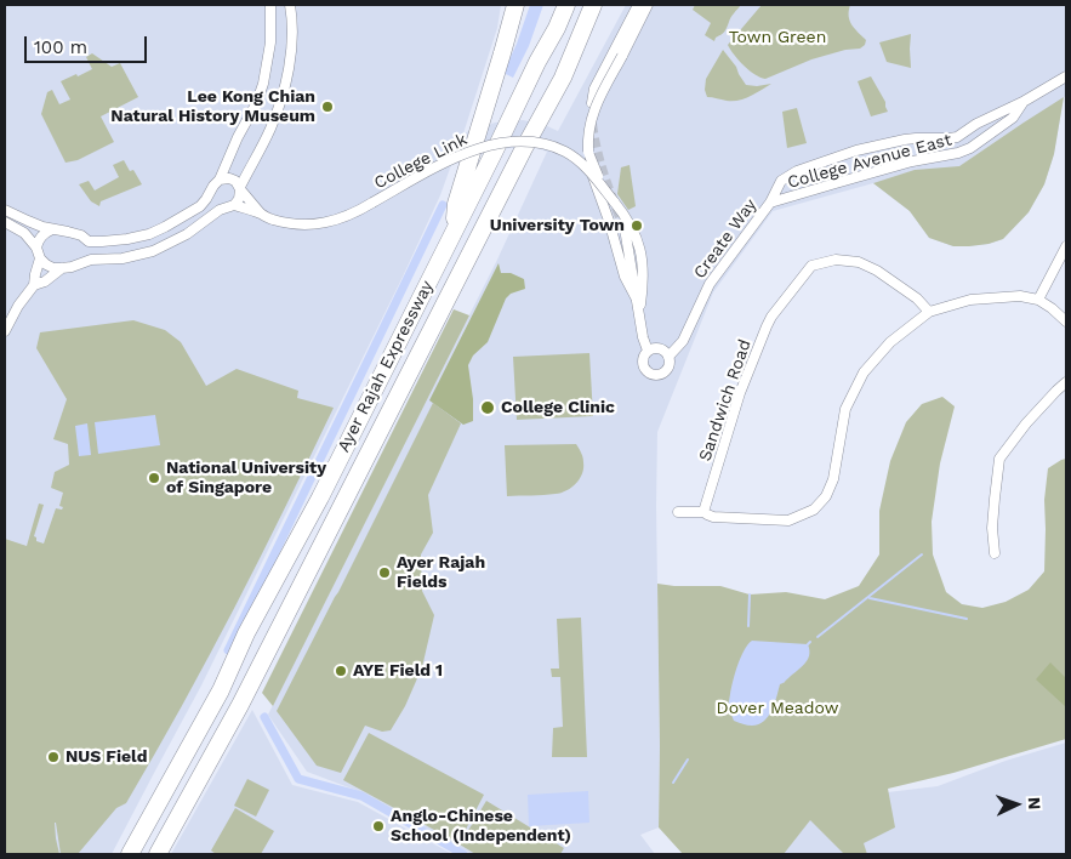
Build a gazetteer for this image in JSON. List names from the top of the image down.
{
  "streets": {
    "highway": ["Ayer Rajah Expressway"],
    "street": [
      "College Link",
      "College Avenue East",
      "Create Way",
      "Sandwich Road"
    ]
  },
  "crossings": [
    ["College Link", "Create Way"],
    ["College Avenue East", "Create Way"]
  ],
  "parks": ["Town Green", "Dover Meadow"],
  "places": [
    "Lee Kong Chian Natural History Museum",
    "University Town",
    "College Clinic",
    "National University of Singapore",
    "Ayer Rajah Fields",
    "AYE Field 1",
    "NUS Field",
    "Anglo-Chinese School (Independent)"
  ],
  "scale_bar": "100 m",
  "north": "right"
}
